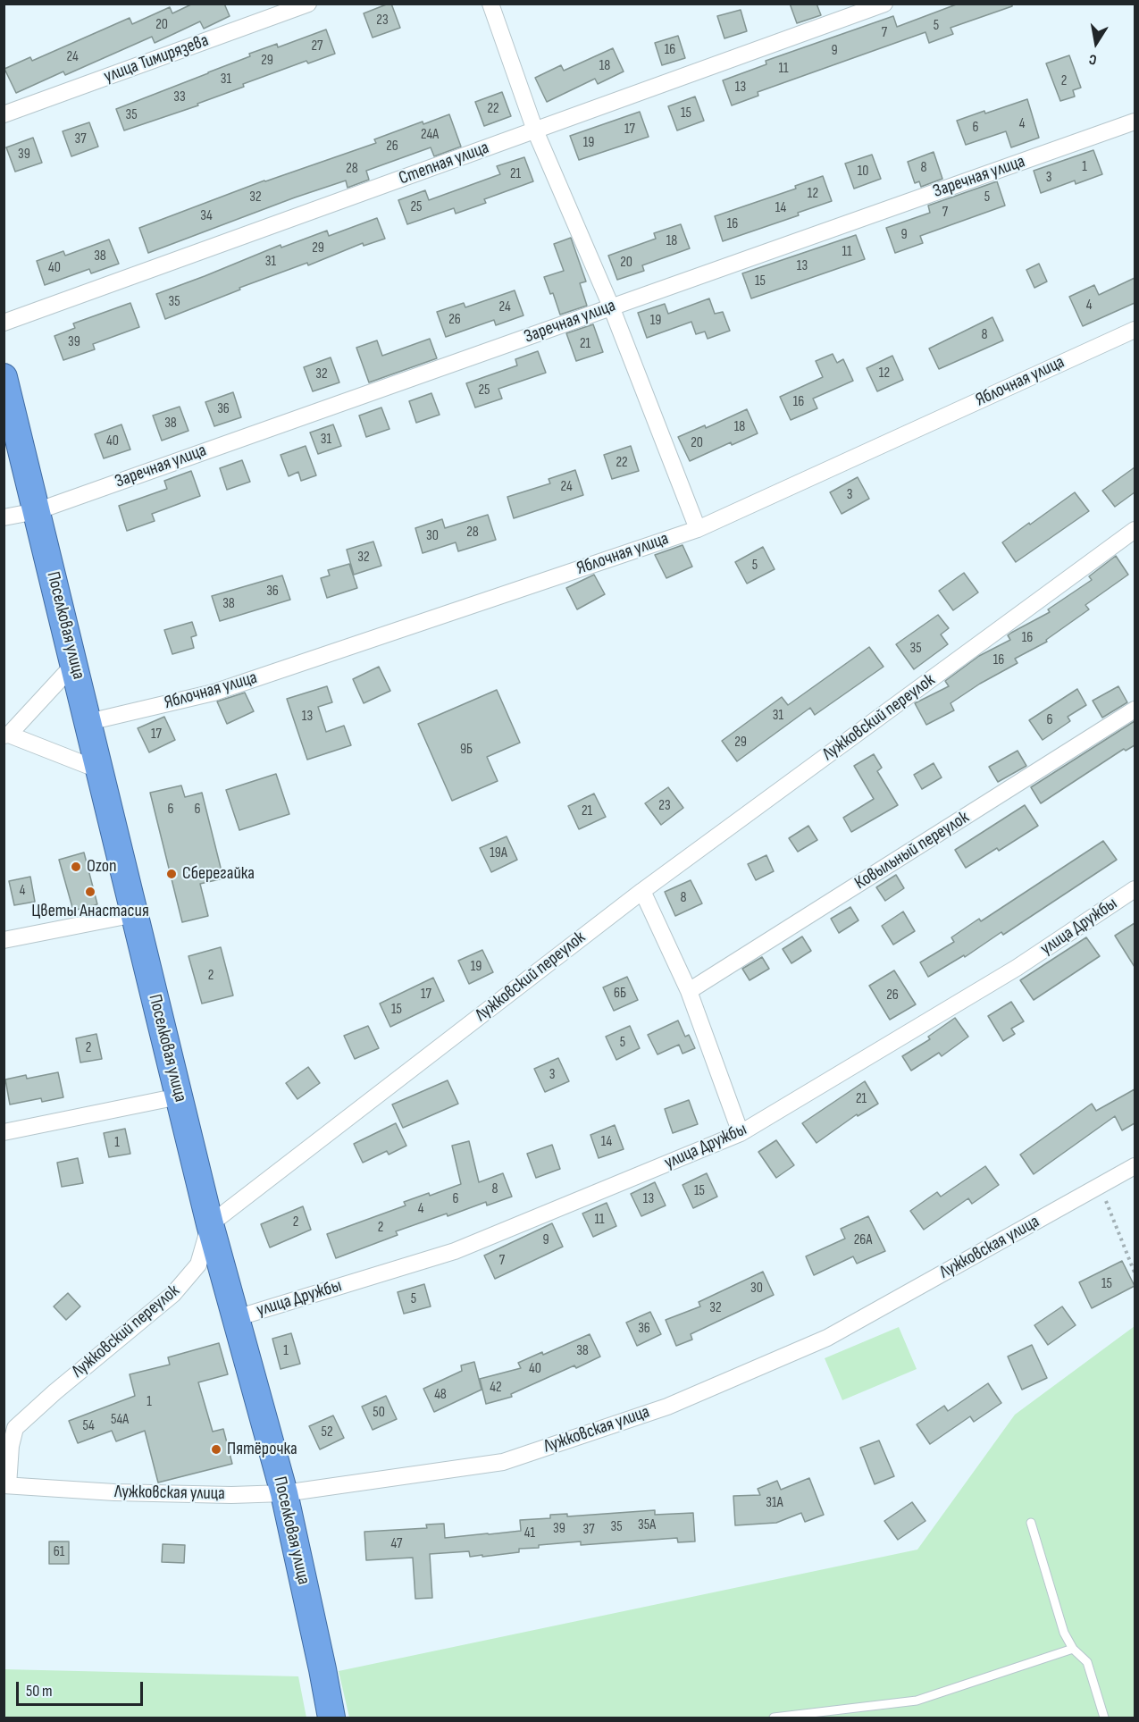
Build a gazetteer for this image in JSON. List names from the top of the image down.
{
  "streets": {
    "highway": ["Поселковая улица"],
    "street": [
      "улица Тимирязева",
      "Степная улица",
      "Заречная улица",
      "Яблочная улица",
      "Лужковский переулок",
      "Ковыльный переулок",
      "улица Дружбы",
      "Лужковская улица"
    ]
  },
  "crossings": [
    ["Заречная улица", "Поселковая улица"],
    ["Яблочная улица", "Поселковая улица"],
    ["Поселковая улица", "Лужковский переулок"],
    ["Поселковая улица", "улица Дружбы"],
    ["Поселковая улица", "Лужковская улица"],
    ["Лужковский переулок", "Лужковская улица"]
  ],
  "places": [
    "Ozon",
    "Сберегайка",
    "Цветы Анастасия",
    "Пятёрочка"
  ],
  "house_numbers": [
    "23",
    "20",
    "5",
    "7",
    "27",
    "16",
    "9",
    "24",
    "29",
    "18",
    "11",
    "31",
    "2",
    "13",
    "33",
    "22",
    "15",
    "35",
    "4",
    "6",
    "17",
    "24А",
    "37",
    "19",
    "26",
    "39",
    "1",
    "8",
    "28",
    "10",
    "21",
    "3",
    "12",
    "32",
    "5",
    "25",
    "14",
    "7",
    "34",
    "16",
    "9",
    "18",
    "29",
    "11",
    "38",
    "31",
    "20",
    "13",
    "40",
    "15",
    "35",
    "4",
    "24",
    "26",
    "19",
    "8",
    "39",
    "21",
    "12",
    "32",
    "25",
    "16",
    "36",
    "38",
    "18",
    "31",
    "40",
    "20",
    "22",
    "24",
    "3",
    "28",
    "30",
    "32",
    "5",
    "36",
    "38",
    "16",
    "35",
    "16",
    "31",
    "13",
    "6",
    "17",
    "29",
    "9Б",
    "23",
    "6",
    "6",
    "21",
    "19А",
    "4",
    "8",
    "19",
    "2",
    "6Б",
    "17",
    "26",
    "15",
    "5",
    "2",
    "3",
    "21",
    "14",
    "1",
    "8",
    "15",
    "6",
    "13",
    "4",
    "11",
    "2",
    "2",
    "9",
    "26А",
    "7",
    "15",
    "30",
    "5",
    "32",
    "36",
    "1",
    "38",
    "40",
    "42",
    "48",
    "1",
    "50",
    "54А",
    "54",
    "52",
    "31А",
    "35А",
    "35",
    "39",
    "37",
    "41",
    "47",
    "61"
  ],
  "scale_bar": "50 m",
  "north": "bottom"
}
